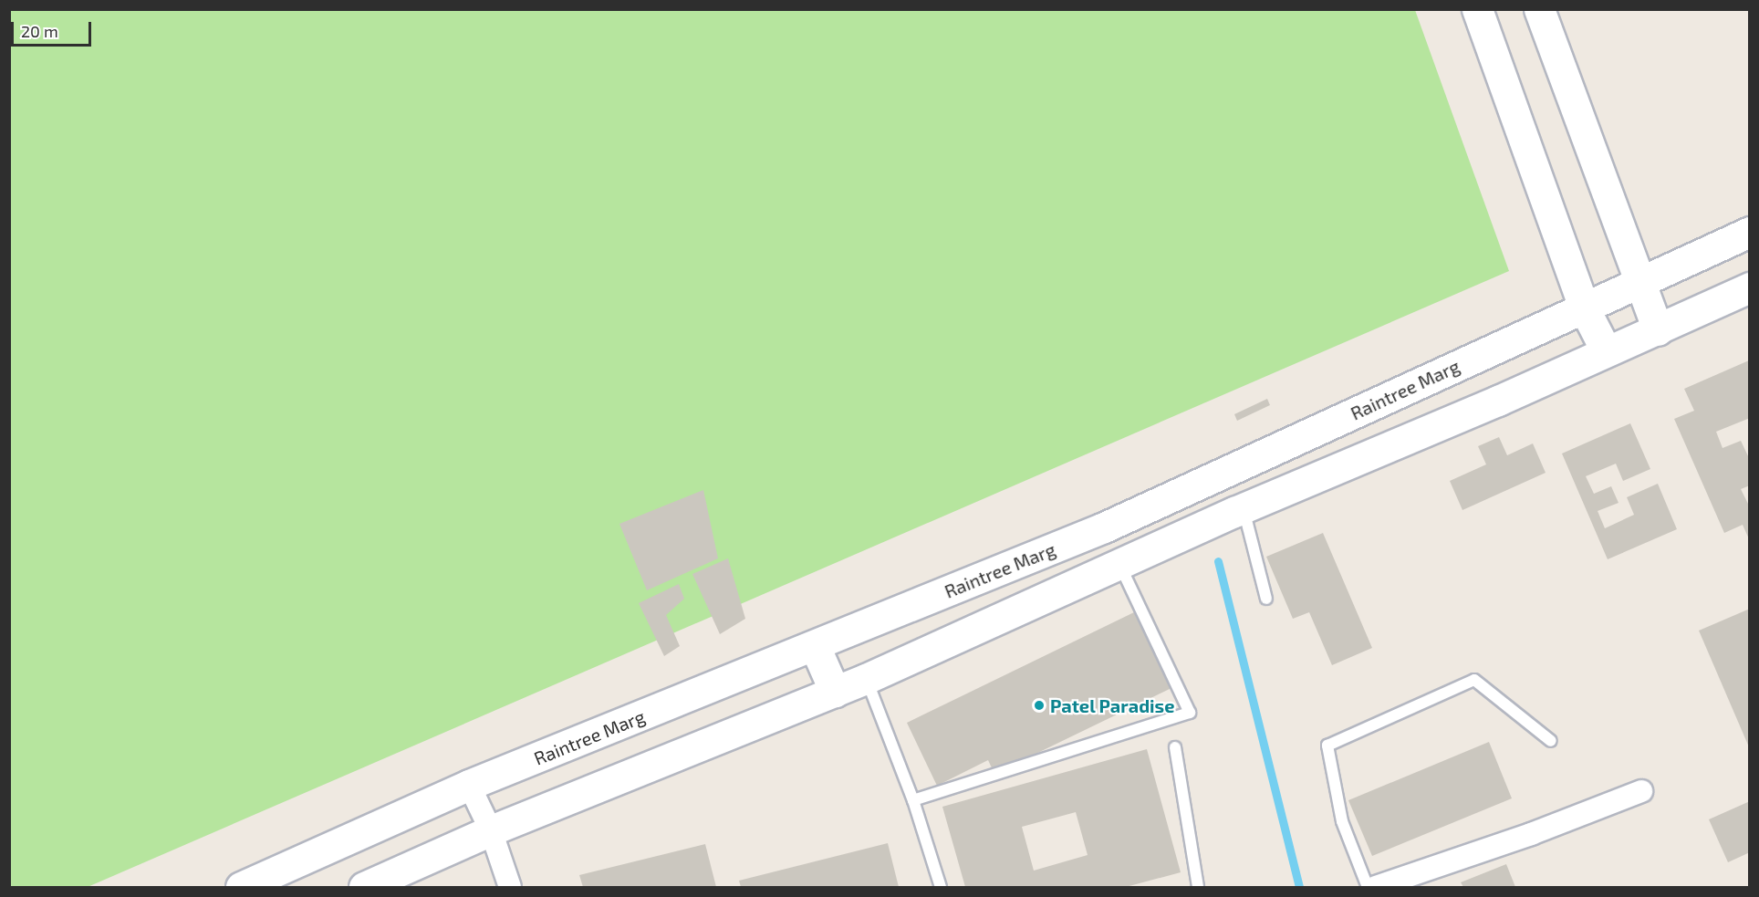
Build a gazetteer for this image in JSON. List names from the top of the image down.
{
  "streets": {
    "main road": ["Raintree Marg"]
  },
  "places": ["Patel Paradise"],
  "scale_bar": "20 m"
}
